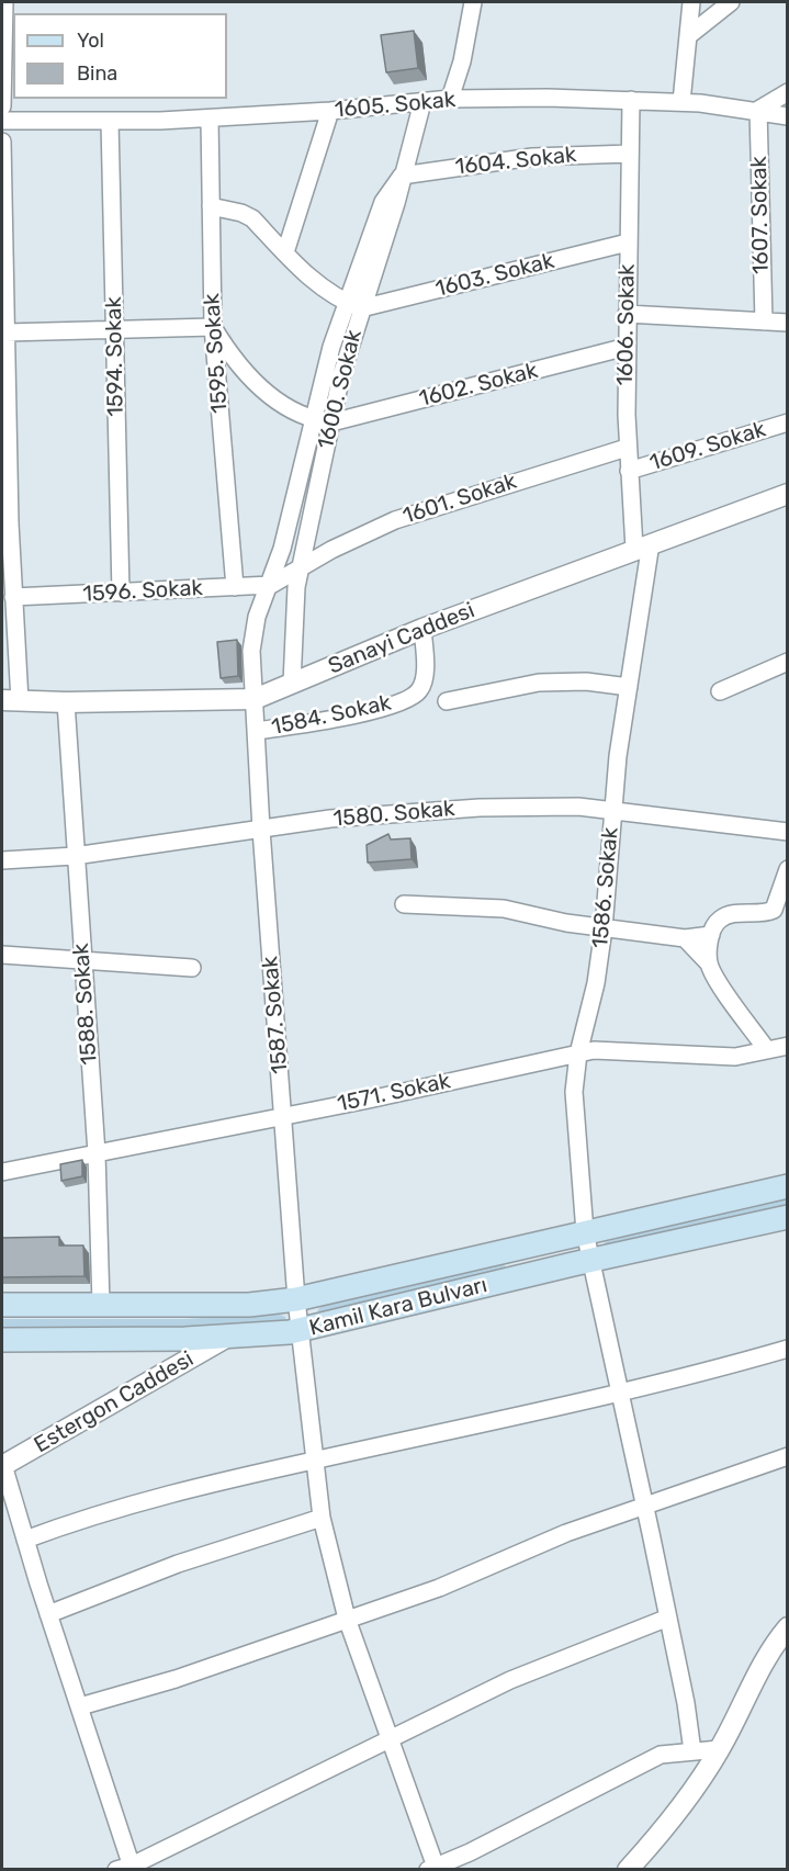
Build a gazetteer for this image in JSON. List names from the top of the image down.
{
  "streets": {
    "main road": ["Kamil Kara Bulvarı"],
    "street": [
      "1605. Sokak",
      "1604. Sokak",
      "1607. Sokak",
      "1603. Sokak",
      "1606. Sokak",
      "1595. Sokak",
      "1594. Sokak",
      "1602. Sokak",
      "1600. Sokak",
      "1609. Sokak",
      "1601. Sokak",
      "1596. Sokak",
      "Sanayi Caddesi",
      "1584. Sokak",
      "1580. Sokak",
      "1586. Sokak",
      "1588. Sokak",
      "1587. Sokak",
      "1571. Sokak",
      "Estergon Caddesi"
    ]
  },
  "crossings": [
    ["1605. Sokak", "1607. Sokak"],
    ["1605. Sokak", "1606. Sokak"],
    ["1605. Sokak", "1595. Sokak"],
    ["1605. Sokak", "1594. Sokak"],
    ["1605. Sokak", "1600. Sokak"],
    ["1604. Sokak", "1606. Sokak"],
    ["1604. Sokak", "1600. Sokak"],
    ["1603. Sokak", "1606. Sokak"],
    ["1603. Sokak", "1600. Sokak"],
    ["1603. Sokak", "1587. Sokak"],
    ["1606. Sokak", "1602. Sokak"],
    ["1606. Sokak", "1609. Sokak"],
    ["1606. Sokak", "1601. Sokak"],
    ["1606. Sokak", "Sanayi Caddesi"],
    ["1606. Sokak", "1586. Sokak"],
    ["1595. Sokak", "1596. Sokak"],
    ["1594. Sokak", "1596. Sokak"],
    ["1602. Sokak", "1600. Sokak"],
    ["1600. Sokak", "1601. Sokak"],
    ["1600. Sokak", "Sanayi Caddesi"],
    ["1600. Sokak", "1587. Sokak"],
    ["1601. Sokak", "1596. Sokak"],
    ["1601. Sokak", "1587. Sokak"],
    ["1596. Sokak", "1587. Sokak"],
    ["Sanayi Caddesi", "1584. Sokak"],
    ["Sanayi Caddesi", "1586. Sokak"],
    ["Sanayi Caddesi", "1588. Sokak"],
    ["Sanayi Caddesi", "1587. Sokak"],
    ["1584. Sokak", "1587. Sokak"],
    ["1580. Sokak", "1586. Sokak"],
    ["1580. Sokak", "1588. Sokak"],
    ["1580. Sokak", "1587. Sokak"],
    ["1586. Sokak", "1571. Sokak"],
    ["1586. Sokak", "Kamil Kara Bulvarı"],
    ["1588. Sokak", "1571. Sokak"],
    ["1588. Sokak", "Kamil Kara Bulvarı"],
    ["1587. Sokak", "1571. Sokak"],
    ["1587. Sokak", "Kamil Kara Bulvarı"],
    ["Kamil Kara Bulvarı", "Estergon Caddesi"]
  ],
  "legend": ["Yol", "Bina"]
}
